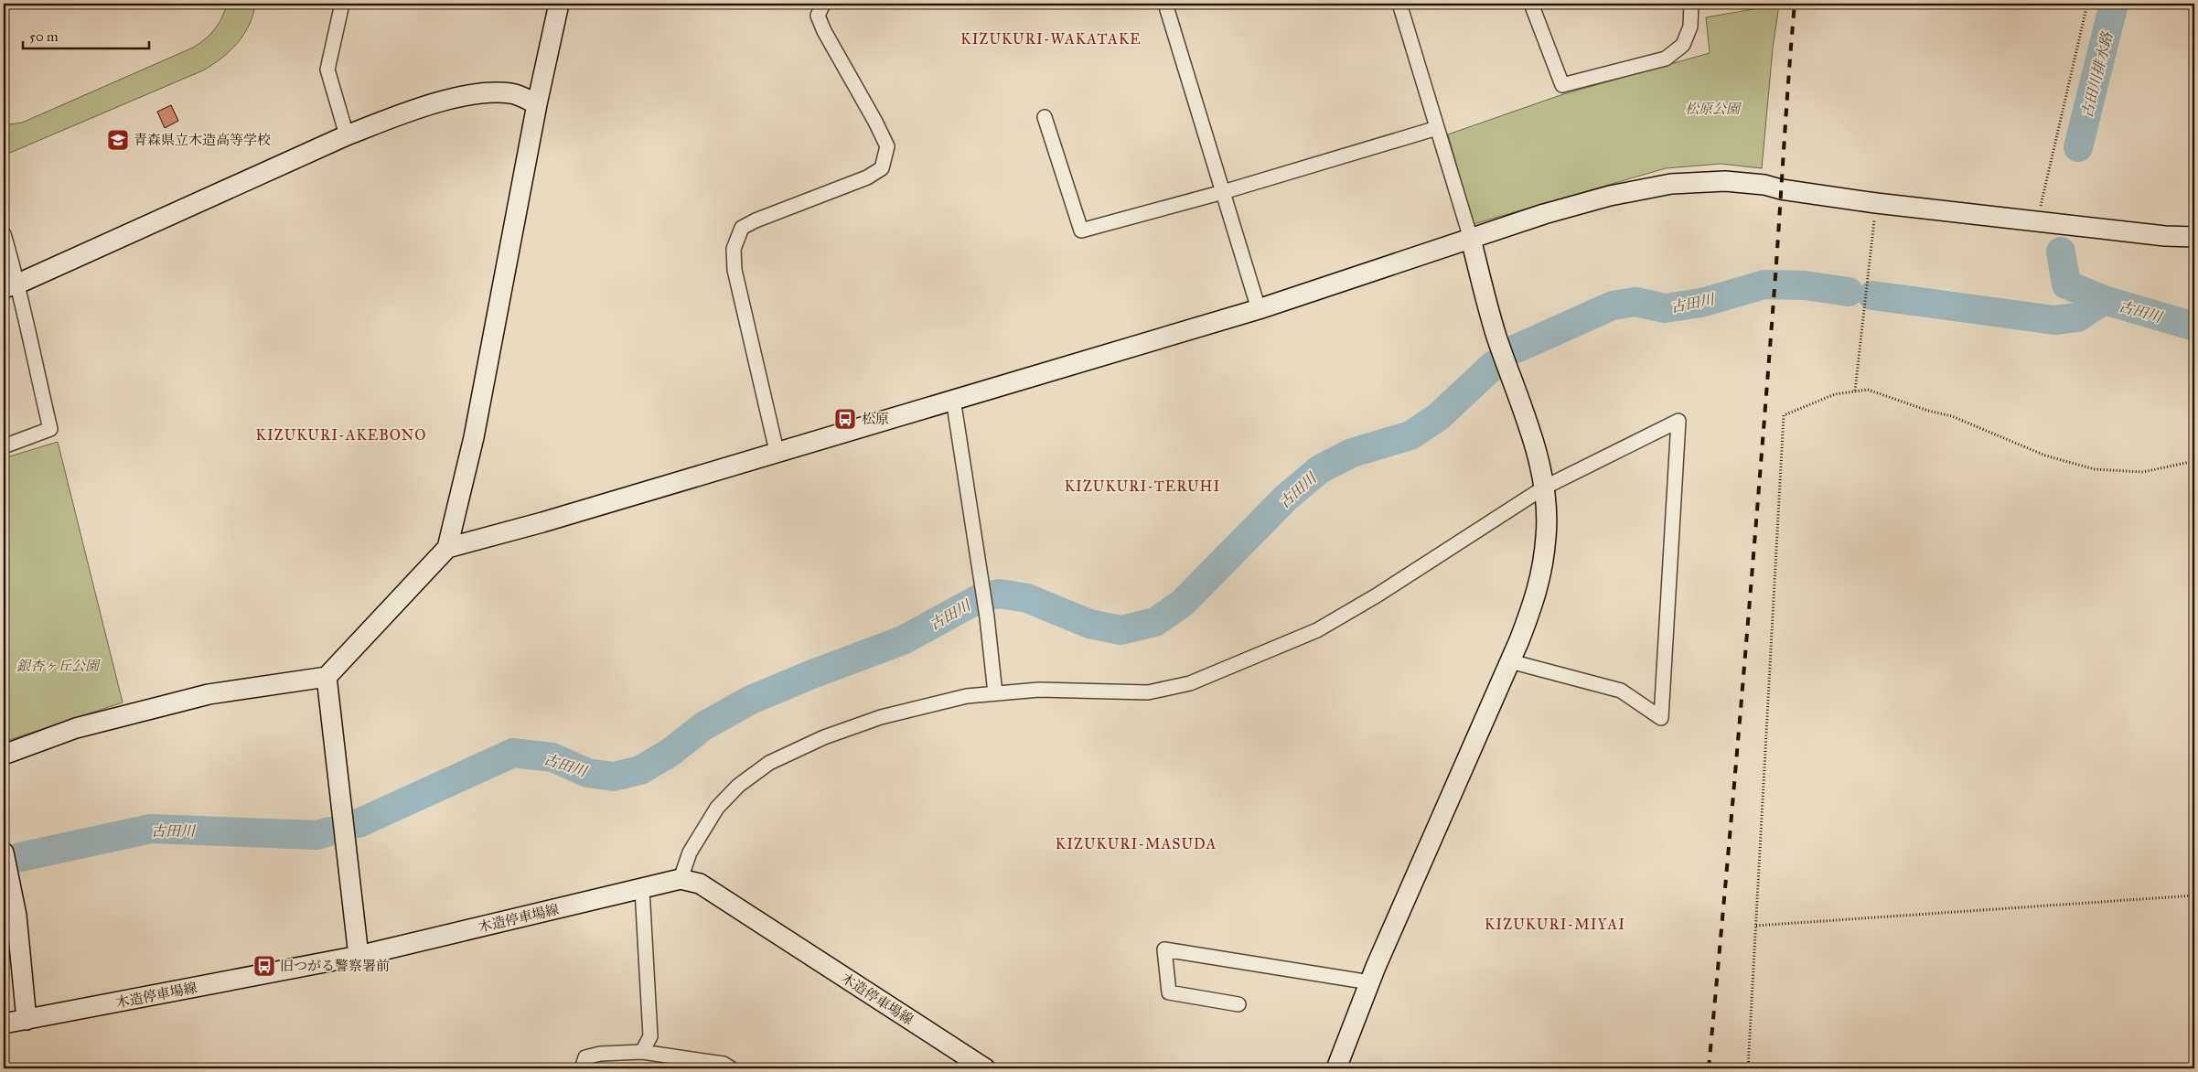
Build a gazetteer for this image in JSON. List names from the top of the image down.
{
  "streets": {
    "street": ["木造停車場線"]
  },
  "districts": [
    "KIZUKURI-WAKATAKE",
    "KIZUKURI-AKEBONO",
    "KIZUKURI-TERUHI",
    "KIZUKURI-MASUDA",
    "KIZUKURI-MIYAI"
  ],
  "water": ["古田川排水路", "古田川"],
  "parks": ["松原公園", "銀杏ヶ丘公園"],
  "places": {
    "school or university": ["青森県立木造高等学校"],
    "bus stop": ["松原", "旧つがる警察署前"]
  },
  "scale_bar": "50 m"
}
